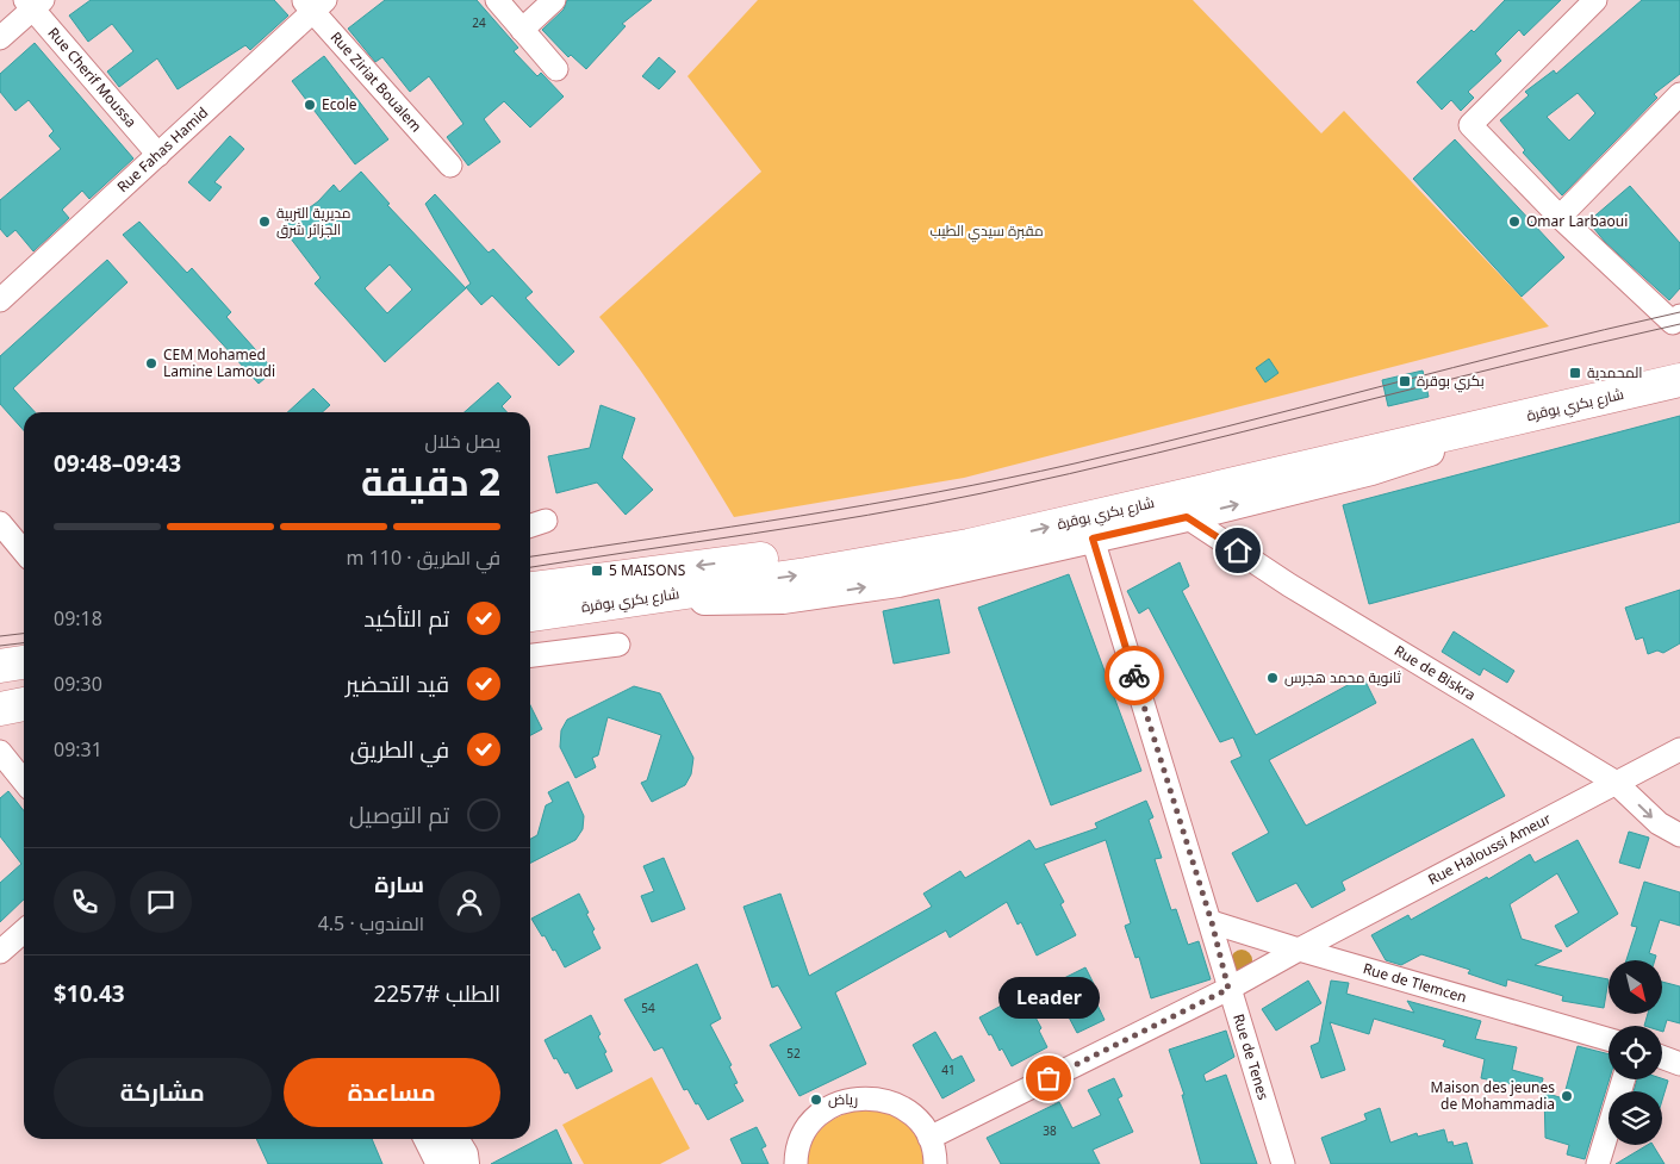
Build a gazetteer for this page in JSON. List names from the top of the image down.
{
  "streets": {
    "highway": ["شارع بكري بوقرة"],
    "street": [
      "Rue Cherif Moussa",
      "Rue Ziriat Boualem",
      "Rue Fahas Hamid",
      "Rue de Biskra",
      "Rue Haloussi Ameur",
      "Rue de Tlemcen",
      "Rue de Tenes"
    ]
  },
  "crossings": [
    ["Rue Cherif Moussa", "Rue Fahas Hamid"],
    ["Rue Ziriat Boualem", "Rue Fahas Hamid"],
    ["Rue de Biskra", "Rue Haloussi Ameur"],
    ["Rue Haloussi Ameur", "Rue de Tlemcen"],
    ["Rue Haloussi Ameur", "Rue de Tenes"],
    ["Rue de Tlemcen", "Rue de Tenes"]
  ],
  "parks": ["مقبرة سيدي الطيب"],
  "places": {
    "other": [
      "Ecole",
      "مديرية التربية الجزائر شرق",
      "Omar Larbaoui",
      "CEM Mohamed Lamine Lamoudi",
      "ثانوية محمد هجرس",
      "Leader",
      "Maison des jeunes de Mohammadia",
      "رياض"
    ],
    "transit": ["المحمدية", "بكري بوقرة", "5 MAISONS"]
  },
  "house_numbers": [
    "24",
    "54",
    "52",
    "41",
    "38"
  ],
  "north": "bottom right",
  "page": {
    "heading": ["2 دقيقة", "يصل خلال", "09:43–09:48"],
    "panel": [
      "سارة",
      "المندوب · 4.5",
      "الطلب #2257",
      "$10.43"
    ],
    "bar": "في الطريق · 110 m",
    "list": [
      ["تم التأكيد", "09:18"],
      ["قيد التحضير", "09:30"],
      ["في الطريق", "09:31"],
      "تم التوصيل"
    ],
    "bubble": "Leader",
    "buttons": ["مساعدة", "مشاركة"]
  }
}
